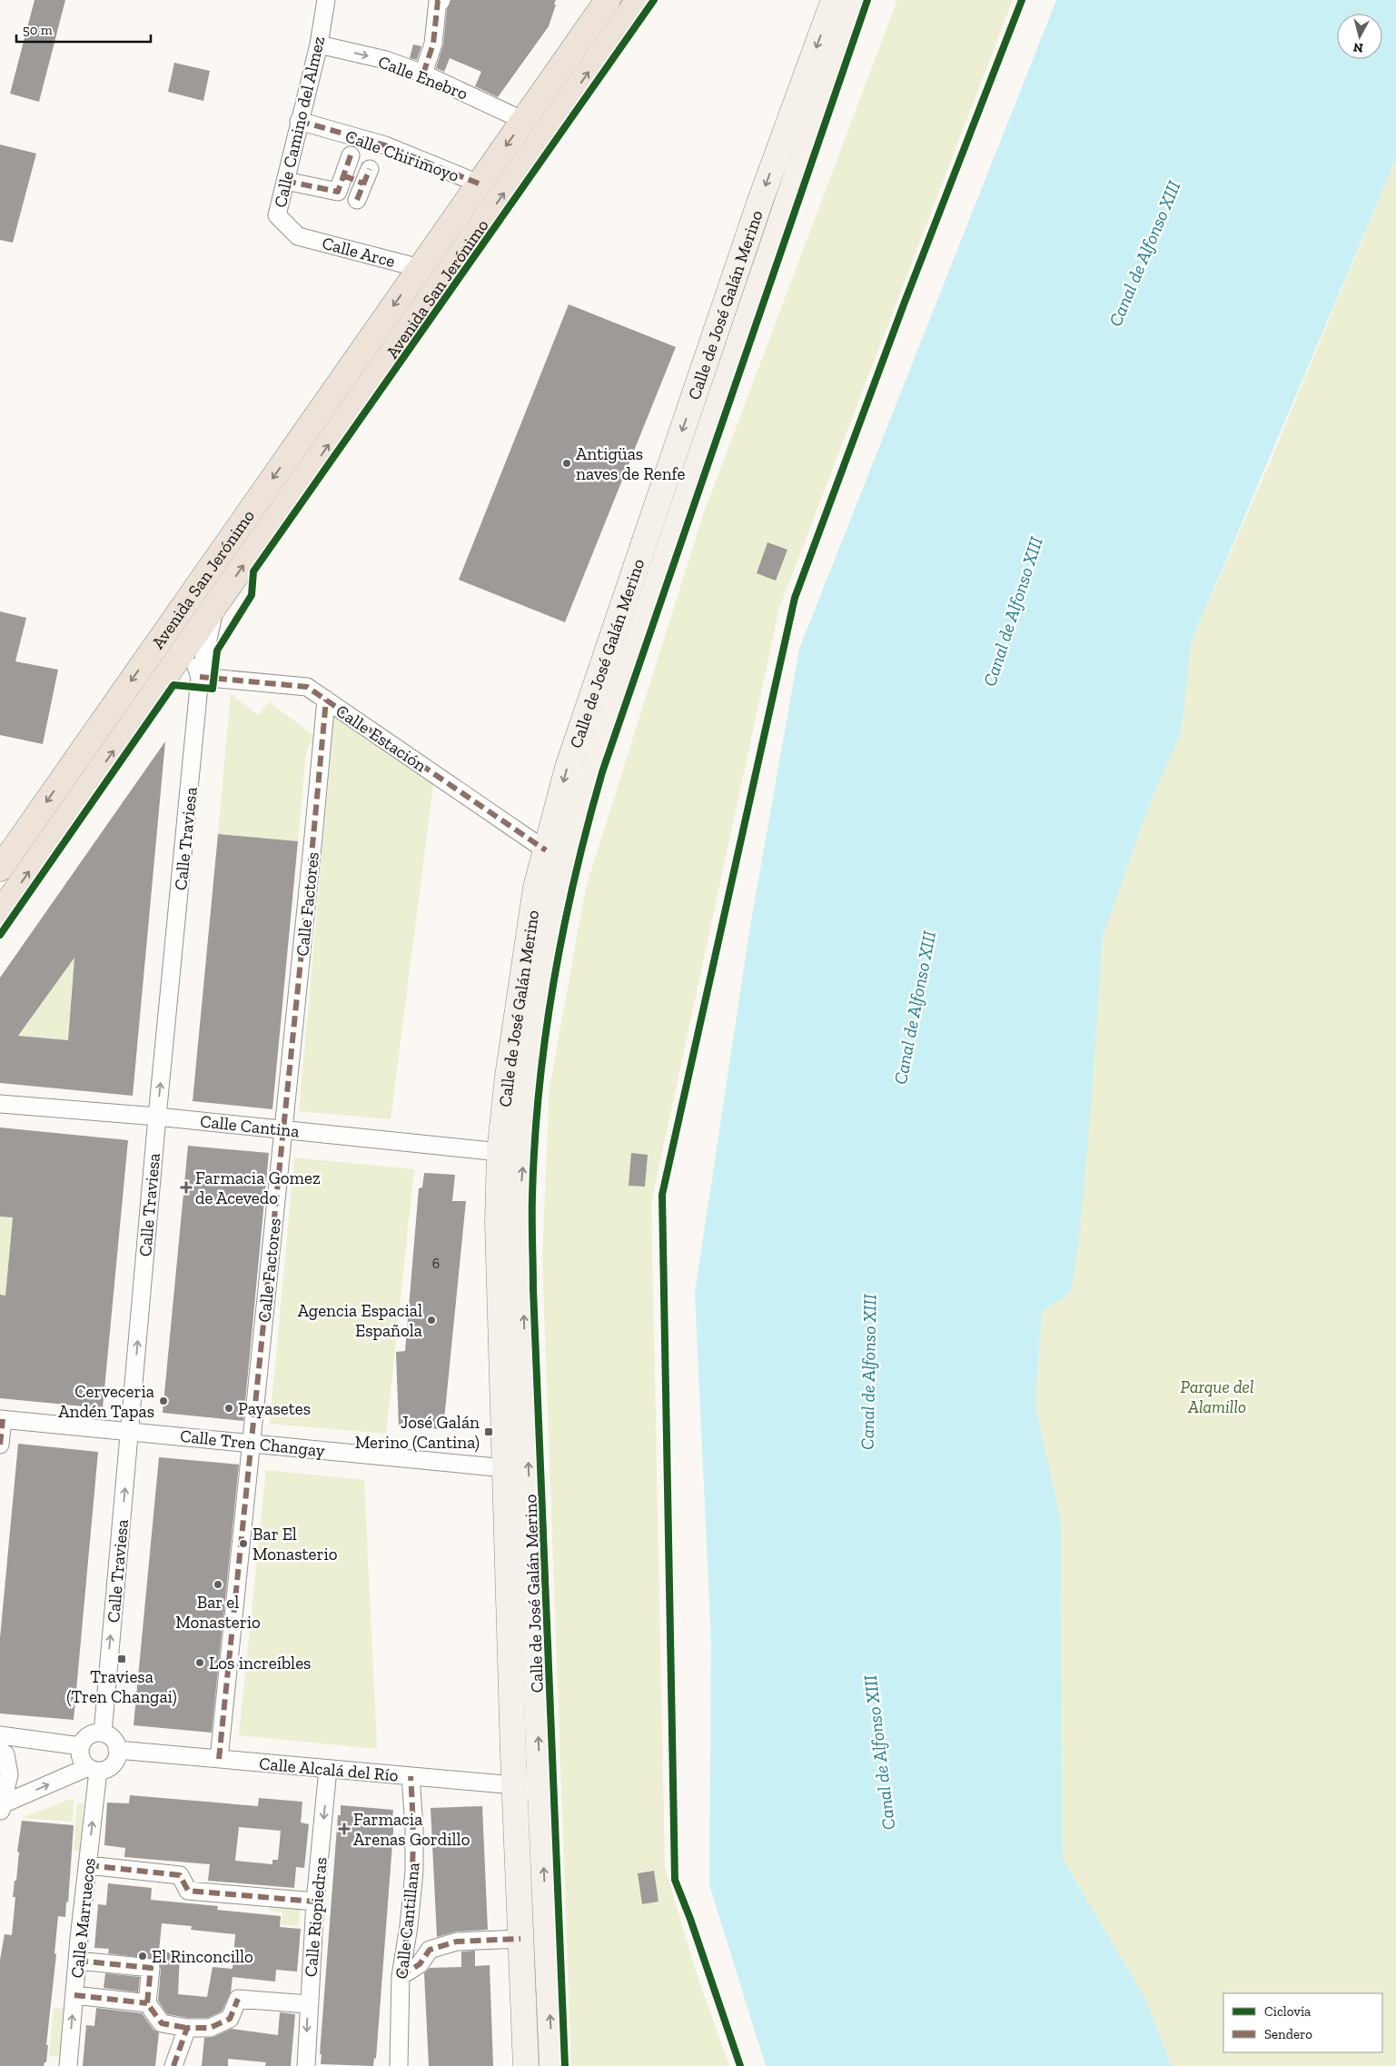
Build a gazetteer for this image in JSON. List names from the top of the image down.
{
  "streets": {
    "main road": ["Avenida San Jerónimo", "Calle de José Galán Merino"],
    "street": [
      "Calle Enebro",
      "Calle Camino del Almez",
      "Calle Chirimoyo",
      "Calle Arce",
      "Calle Estación",
      "Calle Traviesa",
      "Calle Factores",
      "Calle Cantina",
      "Calle Tren Changay",
      "Calle Alcalá del Río",
      "Calle Riopiedras",
      "Calle Marruecos",
      "Calle Cantillana"
    ]
  },
  "crossings": [
    ["Calle Enebro", "Calle Camino del Almez"],
    ["Calle Enebro", "Avenida San Jerónimo"],
    ["Calle Camino del Almez", "Calle Chirimoyo"],
    ["Calle Camino del Almez", "Calle Arce"],
    ["Calle Chirimoyo", "Avenida San Jerónimo"],
    ["Calle Arce", "Avenida San Jerónimo"],
    ["Avenida San Jerónimo", "Calle Traviesa"],
    ["Calle de José Galán Merino", "Calle Estación"],
    ["Calle de José Galán Merino", "Calle Cantina"],
    ["Calle de José Galán Merino", "Calle Tren Changay"],
    ["Calle de José Galán Merino", "Calle Alcalá del Río"],
    ["Calle Estación", "Calle Traviesa"],
    ["Calle Estación", "Calle Factores"],
    ["Calle Traviesa", "Calle Cantina"],
    ["Calle Traviesa", "Calle Tren Changay"],
    ["Calle Traviesa", "Calle Alcalá del Río"],
    ["Calle Traviesa", "Calle Marruecos"],
    ["Calle Factores", "Calle Cantina"],
    ["Calle Factores", "Calle Tren Changay"],
    ["Calle Factores", "Calle Alcalá del Río"],
    ["Calle Alcalá del Río", "Calle Riopiedras"],
    ["Calle Alcalá del Río", "Calle Marruecos"],
    ["Calle Alcalá del Río", "Calle Cantillana"]
  ],
  "one_way": ["Calle Enebro", "Calle Traviesa", "Calle Riopiedras"],
  "water": ["Canal de Alfonso XIII"],
  "parks": ["Parque del Alamillo"],
  "places": {
    "other": [
      "Antigüas naves de Renfe",
      "Agencia Espacial Española",
      "Cerveceria Andén Tapas",
      "Payasetes",
      "Bar El Monasterio",
      "Bar el Monasterio",
      "Los increíbles",
      "El Rinconcillo"
    ],
    "health": ["Farmacia Gomez de Acevedo", "Farmacia Arenas Gordillo"],
    "transit": ["José Galán Merino (Cantina)", "Traviesa (Tren Changai)"]
  },
  "house_numbers": ["6"],
  "legend": ["Ciclovía", "Sendero"],
  "scale_bar": "50 m",
  "north": "bottom"
}
